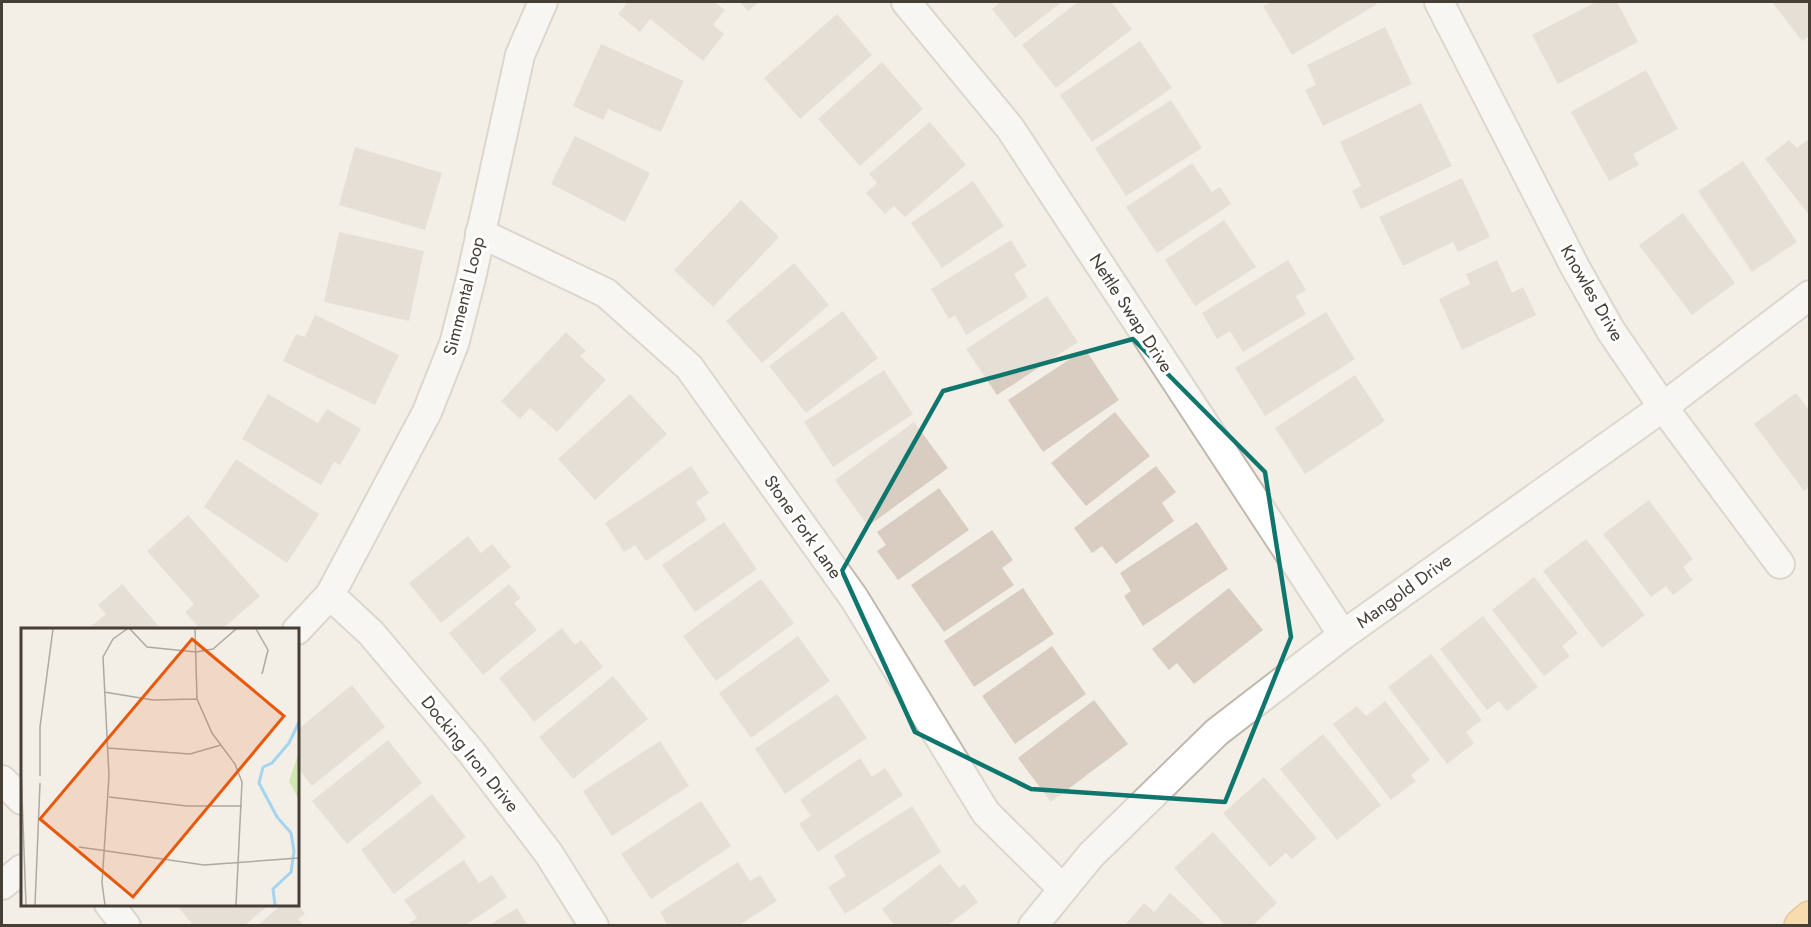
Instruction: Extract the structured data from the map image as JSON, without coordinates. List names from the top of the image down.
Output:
{
  "streets": {
    "street": [
      "Knowles Drive",
      "Simmental Loop",
      "Nettle Swap Drive",
      "Stone Fork Lane",
      "Mangold Drive",
      "Docking Iron Drive"
    ]
  },
  "crossings": [
    ["Knowles Drive", "Mangold Drive"],
    ["Simmental Loop", "Stone Fork Lane"],
    ["Simmental Loop", "Docking Iron Drive"],
    ["Nettle Swap Drive", "Mangold Drive"],
    ["Stone Fork Lane", "Mangold Drive"]
  ]
}
